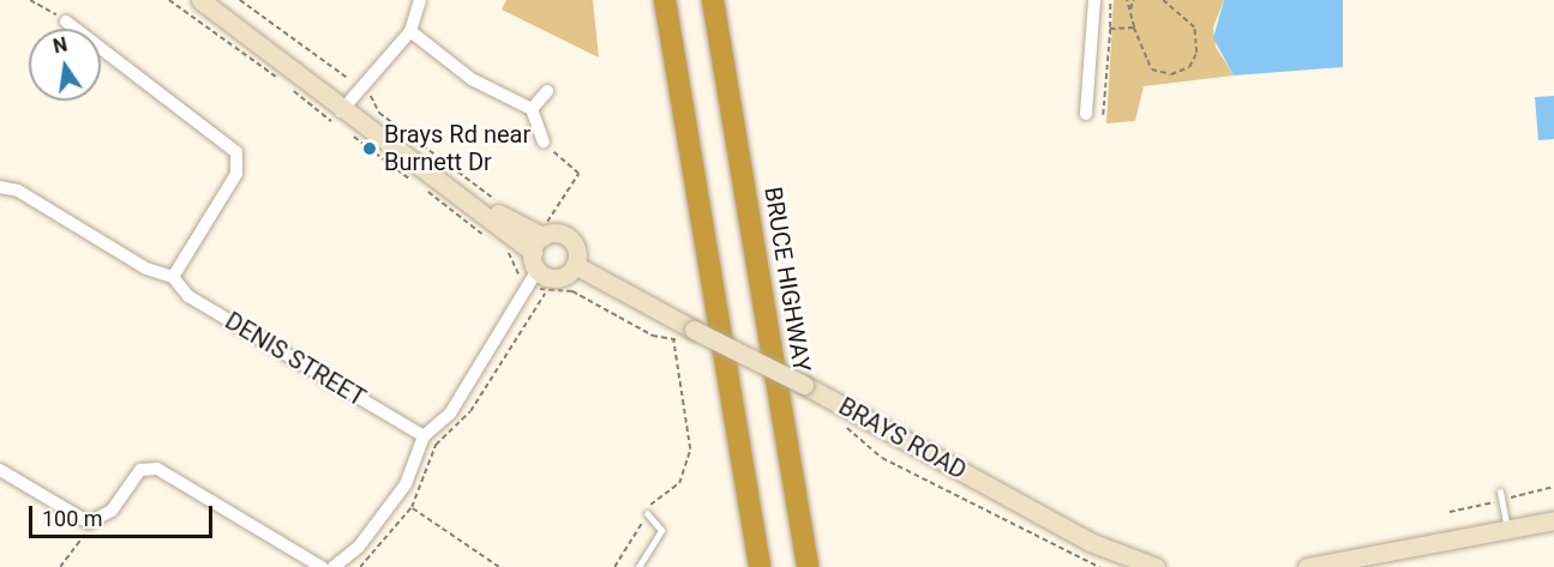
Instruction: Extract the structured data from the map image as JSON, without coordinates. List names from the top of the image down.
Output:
{
  "streets": {
    "highway": ["BRUCE HIGHWAY"],
    "main road": ["BRAYS ROAD"],
    "street": ["DENIS STREET"]
  },
  "places": ["Brays Rd near Burnett Dr"],
  "scale_bar": "100 m",
  "north": "top"
}
